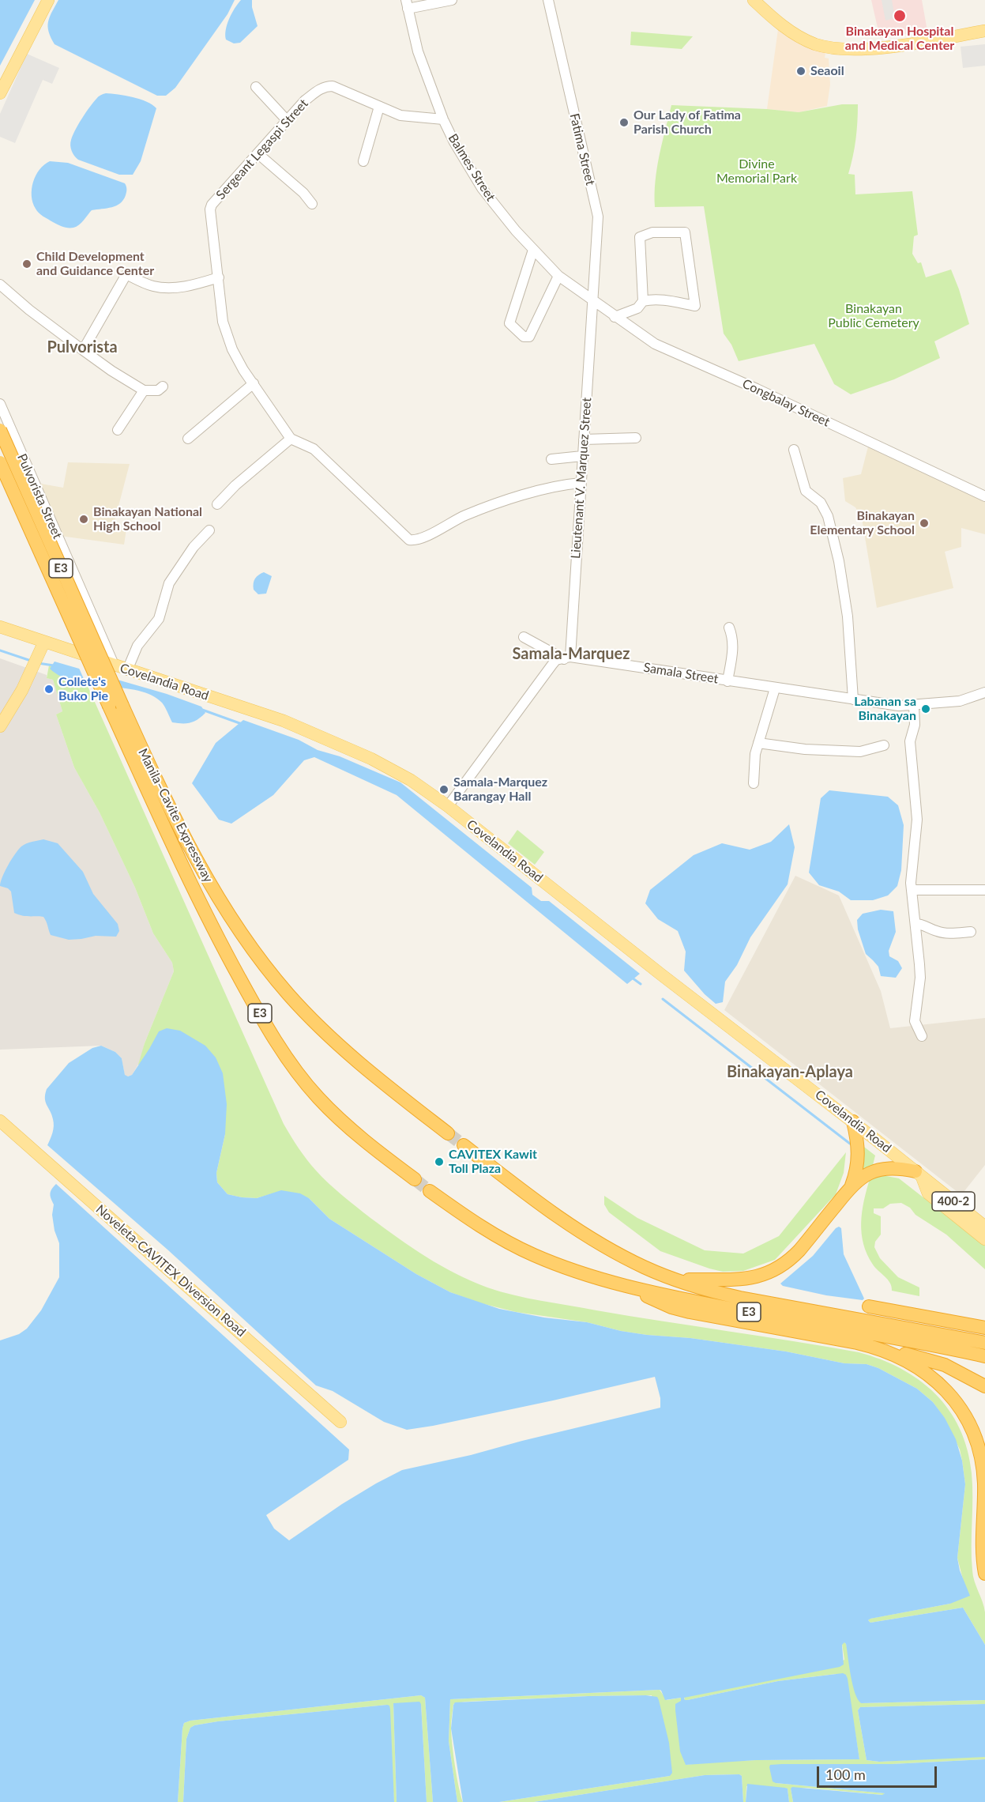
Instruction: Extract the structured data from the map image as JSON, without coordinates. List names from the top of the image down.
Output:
{
  "streets": {
    "highway": ["E3", "Manila–Cavite Expressway"],
    "main road": ["Covelandia Road", "400-2", "Noveleta-CAVITEX Diversion Road"],
    "street": [
      "Sergeant Legaspi Street",
      "Fatima Street",
      "Balmes Street",
      "Congbalay Street",
      "Lieutenant V. Marquez Street",
      "Pulvorista Street",
      "Samala Street"
    ]
  },
  "crossings": [
    ["Sergeant Legaspi Street", "Balmes Street"],
    ["Fatima Street", "Balmes Street"],
    ["Fatima Street", "Congbalay Street"],
    ["Fatima Street", "Lieutenant V. Marquez Street"],
    ["Balmes Street", "Congbalay Street"],
    ["Balmes Street", "Lieutenant V. Marquez Street"],
    ["Congbalay Street", "Lieutenant V. Marquez Street"],
    ["Lieutenant V. Marquez Street", "Samala Street"],
    ["Pulvorista Street", "Covelandia Road"]
  ],
  "districts": ["Pulvorista", "Samala-Marquez", "Binakayan-Aplaya"],
  "parks": ["Divine Memorial Park", "Binakayan Public Cemetery"],
  "places": [
    "Binakayan Hospital and Medical Center",
    "Seaoil",
    "Our Lady of Fatima Parish Church",
    "Child Development and Guidance Center",
    "Binakayan National High School",
    "Binakayan Elementary School",
    "Collete's Buko Pie",
    "Labanan sa Binakayan",
    "Samala-Marquez Barangay Hall",
    "CAVITEX Kawit Toll Plaza"
  ],
  "scale_bar": "100 m"
}
